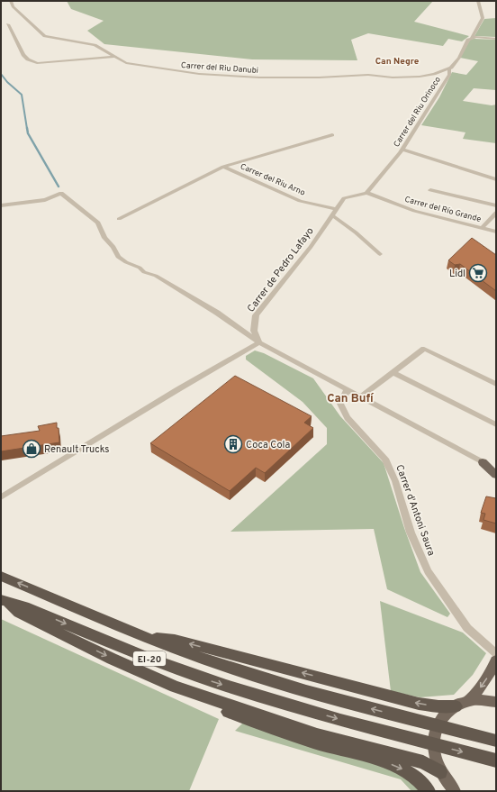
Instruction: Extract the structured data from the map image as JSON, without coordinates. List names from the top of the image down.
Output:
{
  "streets": {
    "highway": ["EI-20"],
    "street": [
      "Carrer del Riu Danubi",
      "Carrer del Riu Orinoco",
      "Carrer del Riu Arno",
      "Carrer del Río Grande",
      "Carrer de Pedro Lafayo",
      "Carrer d'Antoni Saura"
    ]
  },
  "crossings": [
    ["Carrer del Riu Danubi", "Carrer del Riu Orinoco"],
    ["Carrer del Riu Orinoco", "Carrer del Río Grande"],
    ["Carrer del Riu Orinoco", "Carrer de Pedro Lafayo"],
    ["Carrer del Riu Arno", "Carrer de Pedro Lafayo"],
    ["Carrer del Río Grande", "Carrer de Pedro Lafayo"]
  ],
  "districts": ["Can Negre", "Can Bufí"],
  "places": {
    "supermarket": ["Lidl"],
    "building": ["Coca Cola"],
    "shop": ["Renault Trucks"]
  }
}
